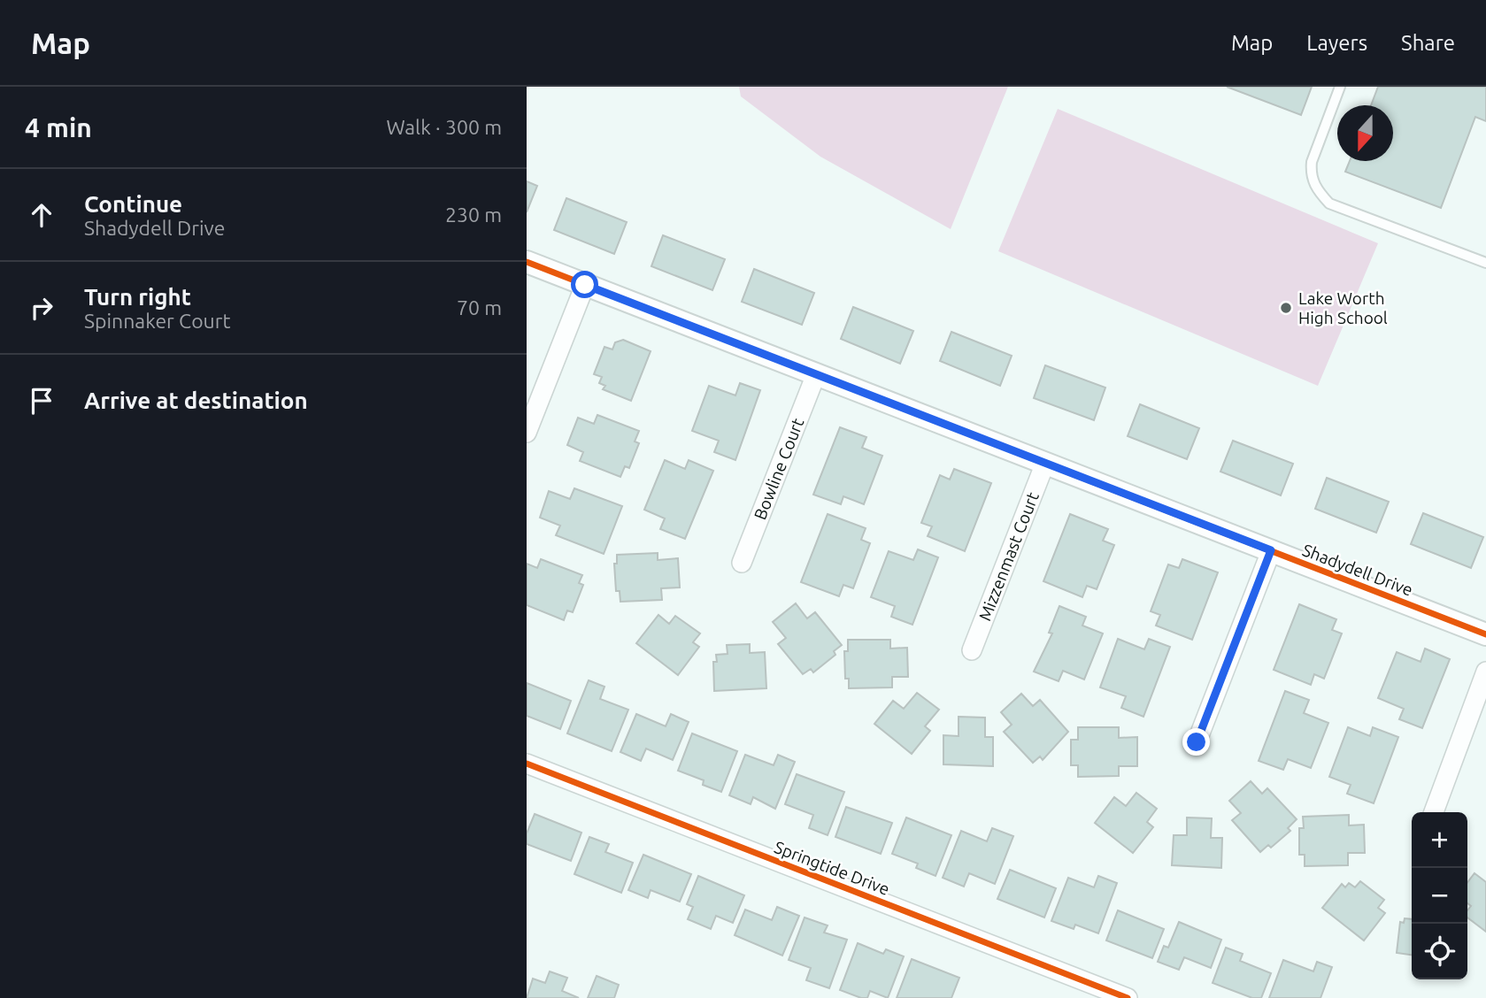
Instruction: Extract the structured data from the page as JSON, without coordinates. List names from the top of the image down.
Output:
{
  "streets": {
    "street": [
      "Bowline Court",
      "Mizzenmast Court",
      "Shadydell Drive",
      "Springtide Drive"
    ]
  },
  "crossings": [
    ["Bowline Court", "Shadydell Drive"],
    ["Mizzenmast Court", "Shadydell Drive"]
  ],
  "places": ["Lake Worth High School"],
  "north": "bottom",
  "page": {
    "header": "Map",
    "nav": ["Map", "Layers", "Share"],
    "heading": ["4 min", "Walk · 300 m"],
    "list": [
      ["Continue", "Shadydell Drive", "230 m"],
      ["Turn right", "Spinnaker Court", "70 m"],
      "Arrive at destination"
    ],
    "map_buttons": ["+", "−"]
  }
}
